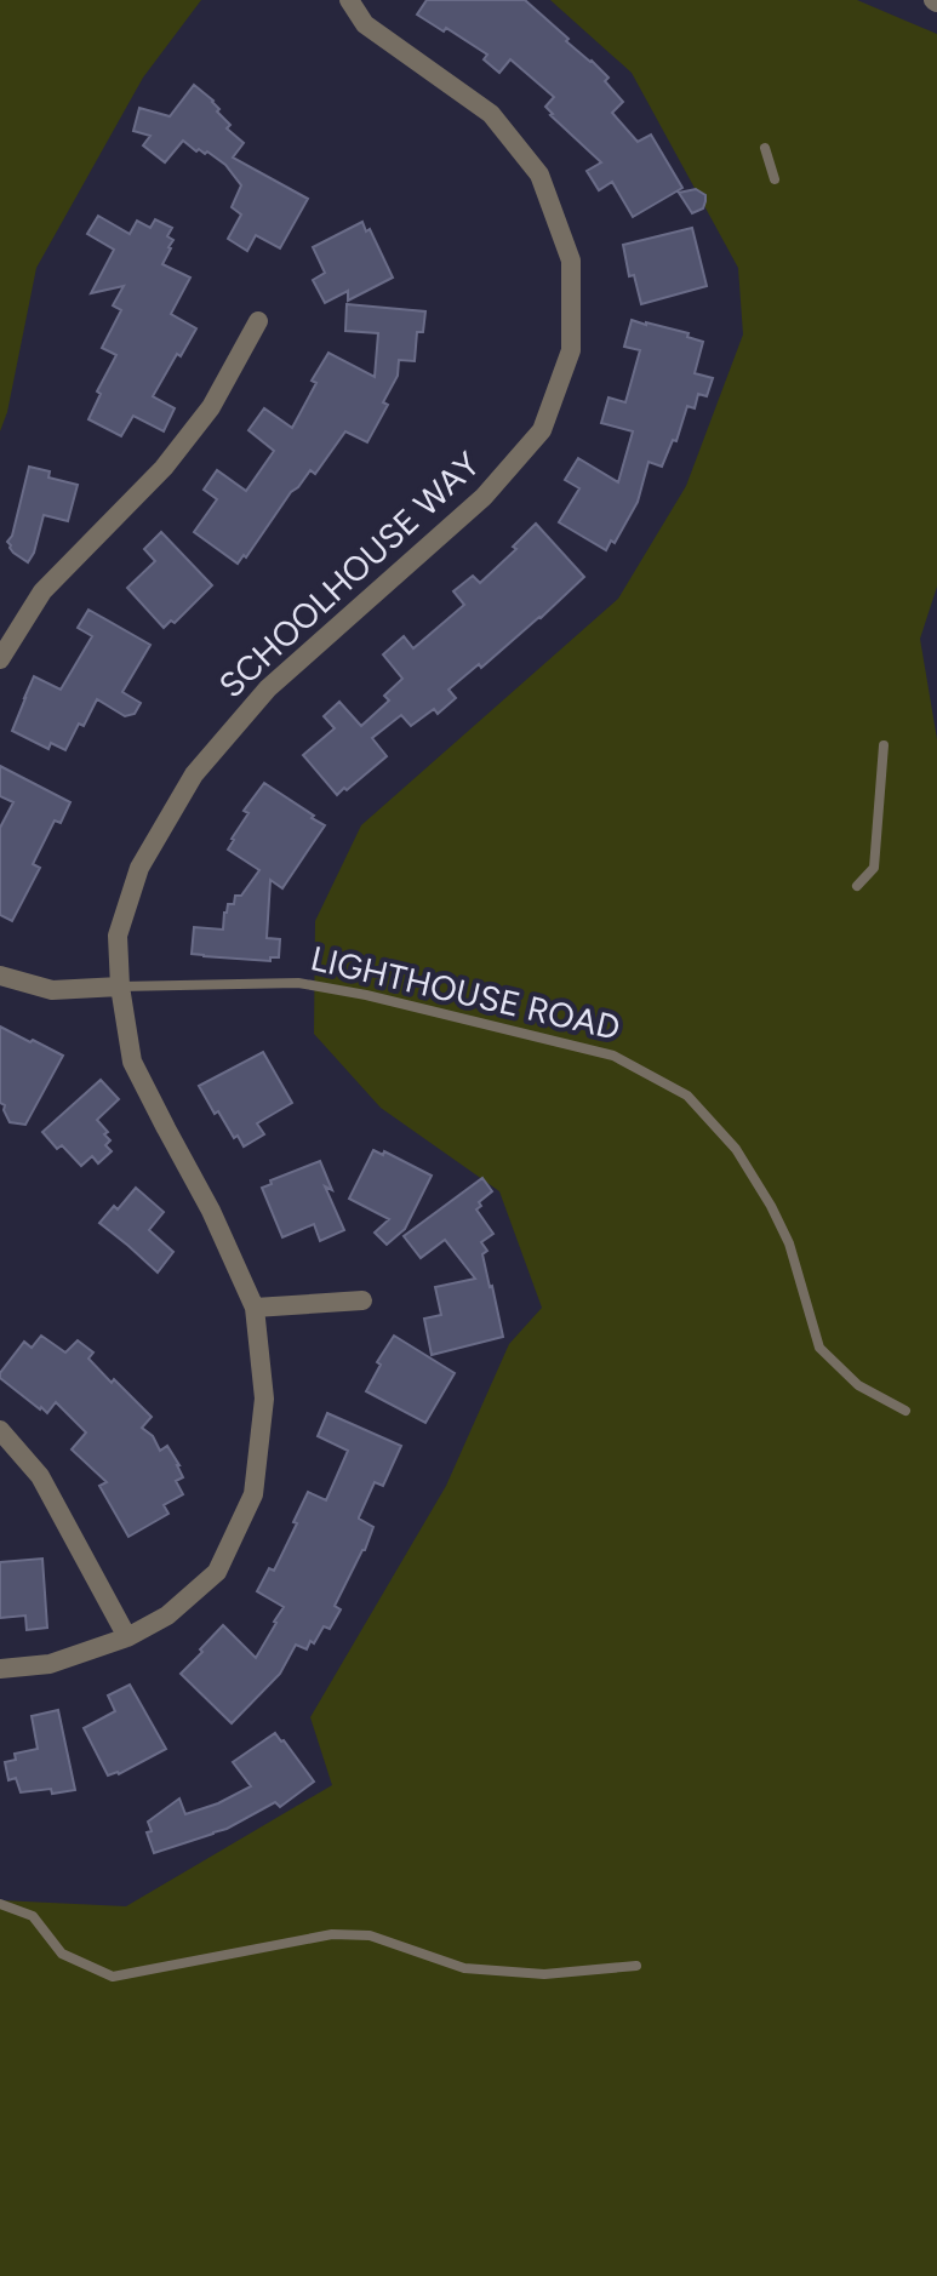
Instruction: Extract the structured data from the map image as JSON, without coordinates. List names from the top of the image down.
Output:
{
  "streets": {
    "street": ["SCHOOLHOUSE WAY", "LIGHTHOUSE ROAD"]
  },
  "crossings": [
    ["SCHOOLHOUSE WAY", "LIGHTHOUSE ROAD"]
  ]
}
